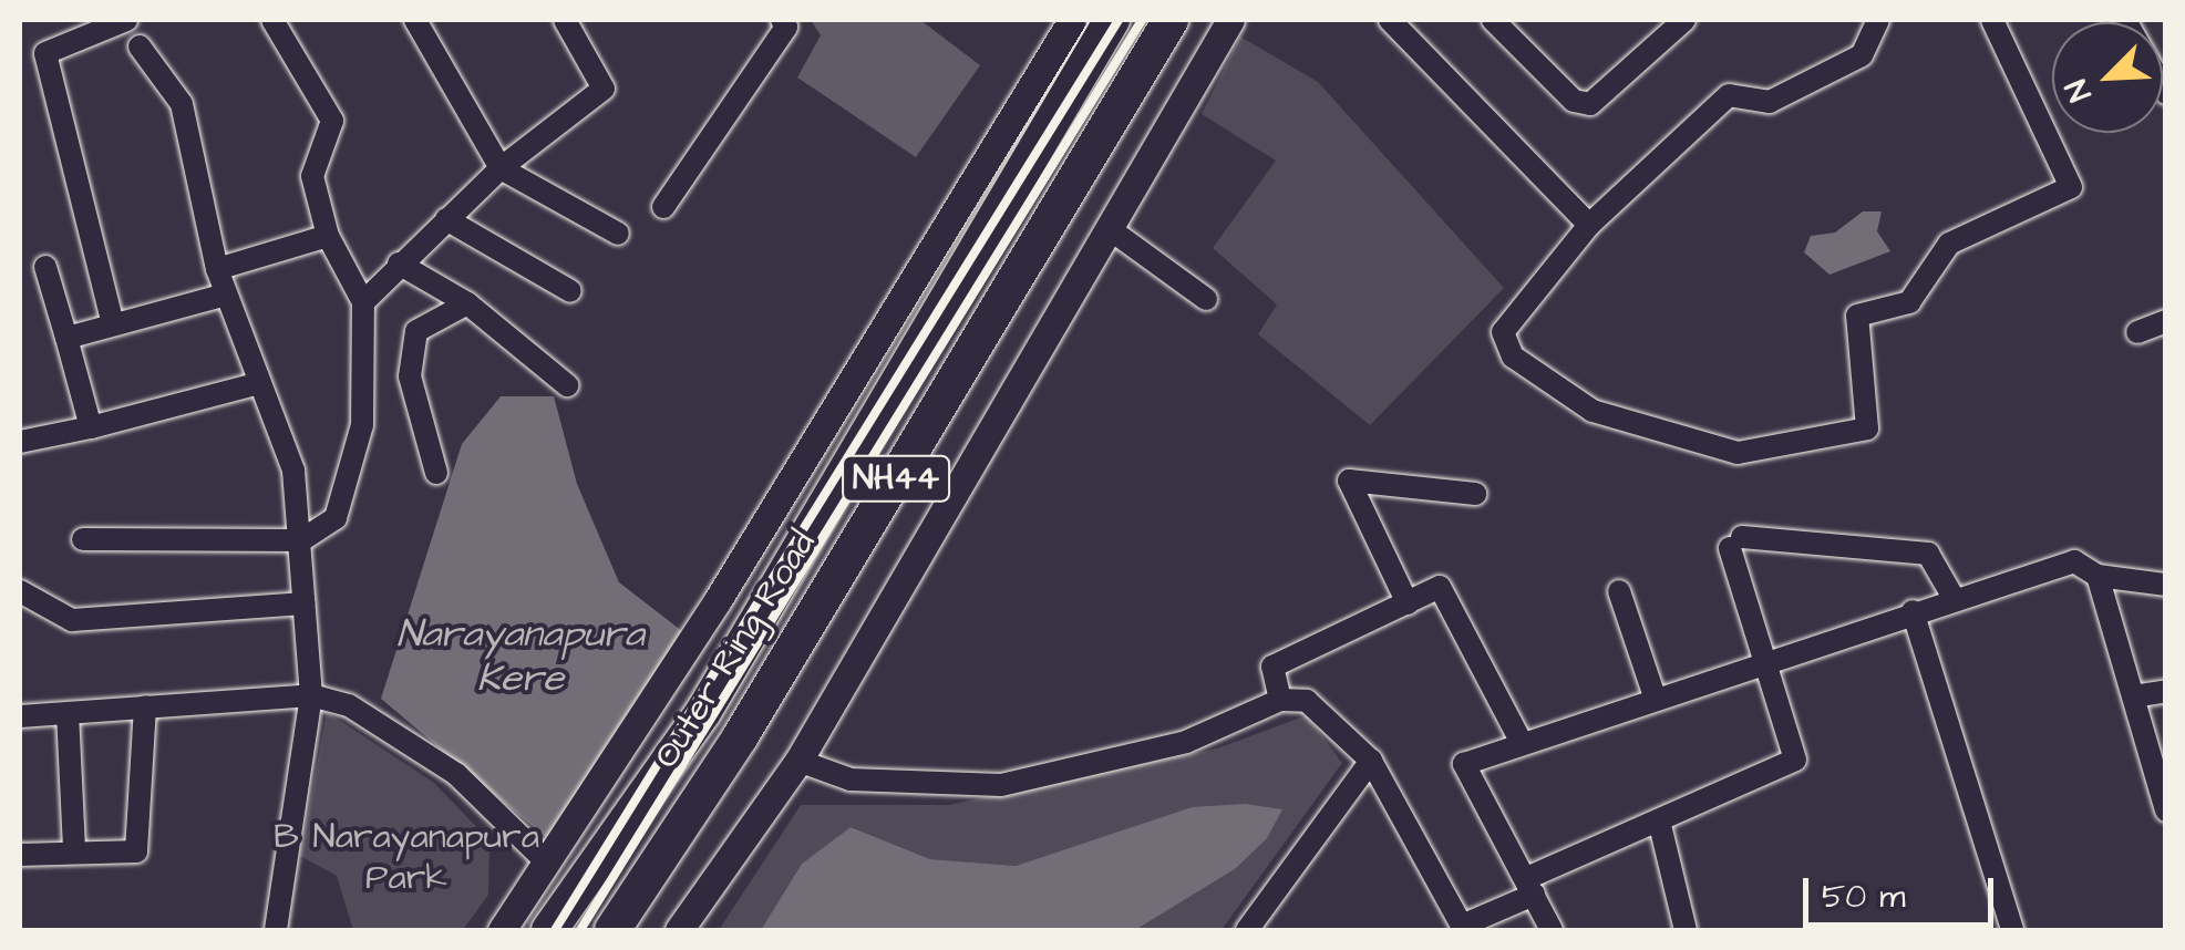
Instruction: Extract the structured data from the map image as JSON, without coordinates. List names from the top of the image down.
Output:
{
  "streets": {
    "highway": ["NH44", "Outer Ring Road"]
  },
  "water": ["Narayanapura Kere"],
  "parks": ["B Narayanapura Park"],
  "scale_bar": "50 m",
  "north": "bottom left"
}
